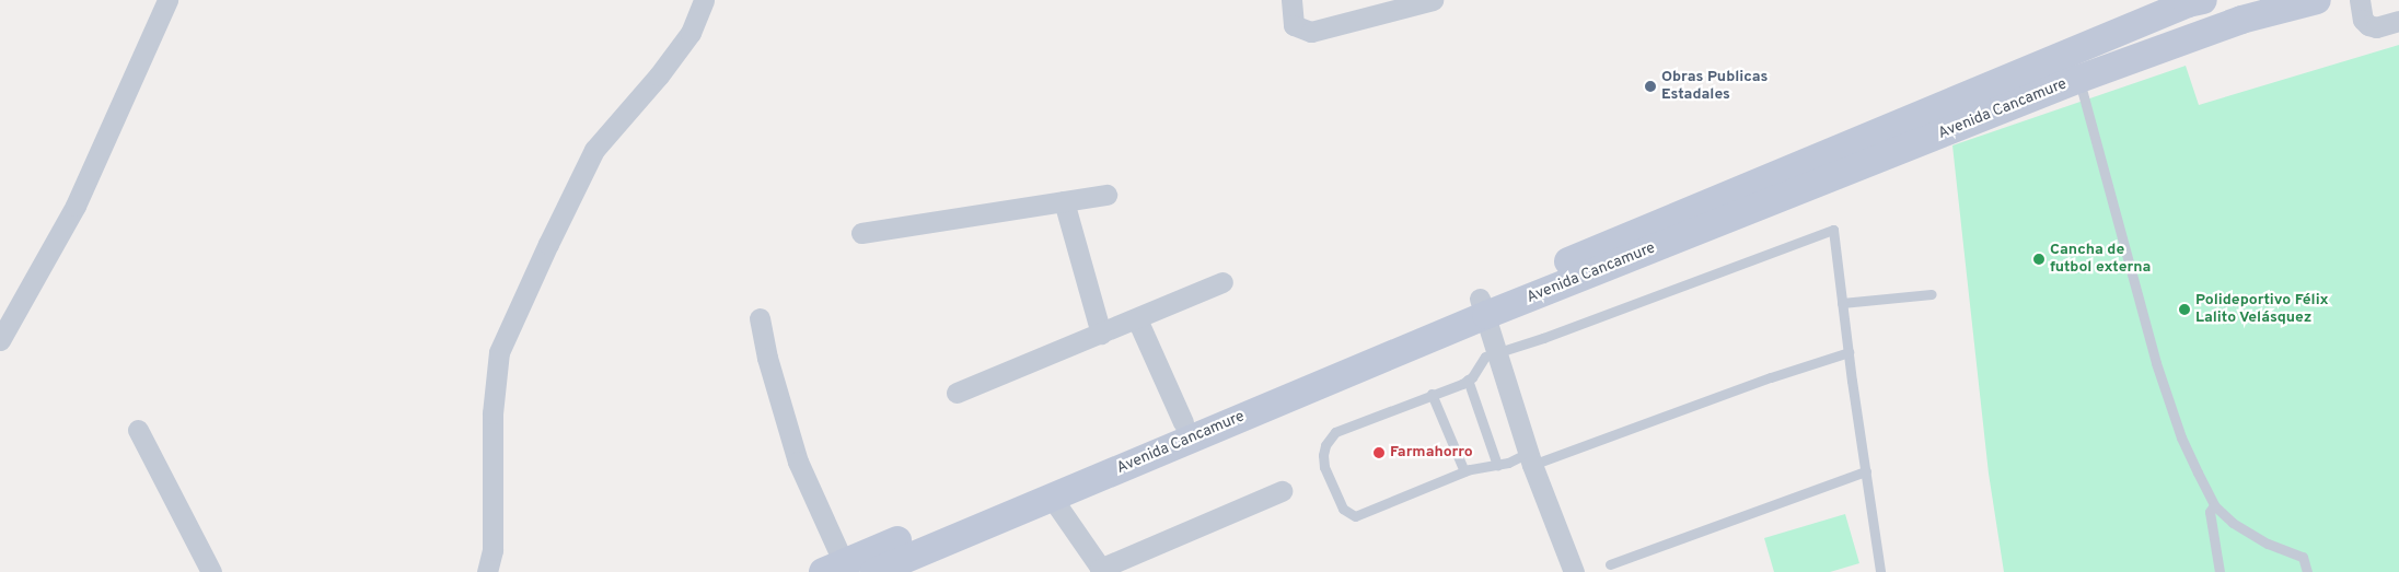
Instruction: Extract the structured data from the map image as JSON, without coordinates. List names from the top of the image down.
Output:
{
  "streets": {
    "main road": ["Avenida Cancamure"]
  },
  "places": [
    "Obras Publicas Estadales",
    "Cancha de futbol externa",
    "Polideportivo Félix Lalito Velásquez",
    "Farmahorro"
  ]
}
